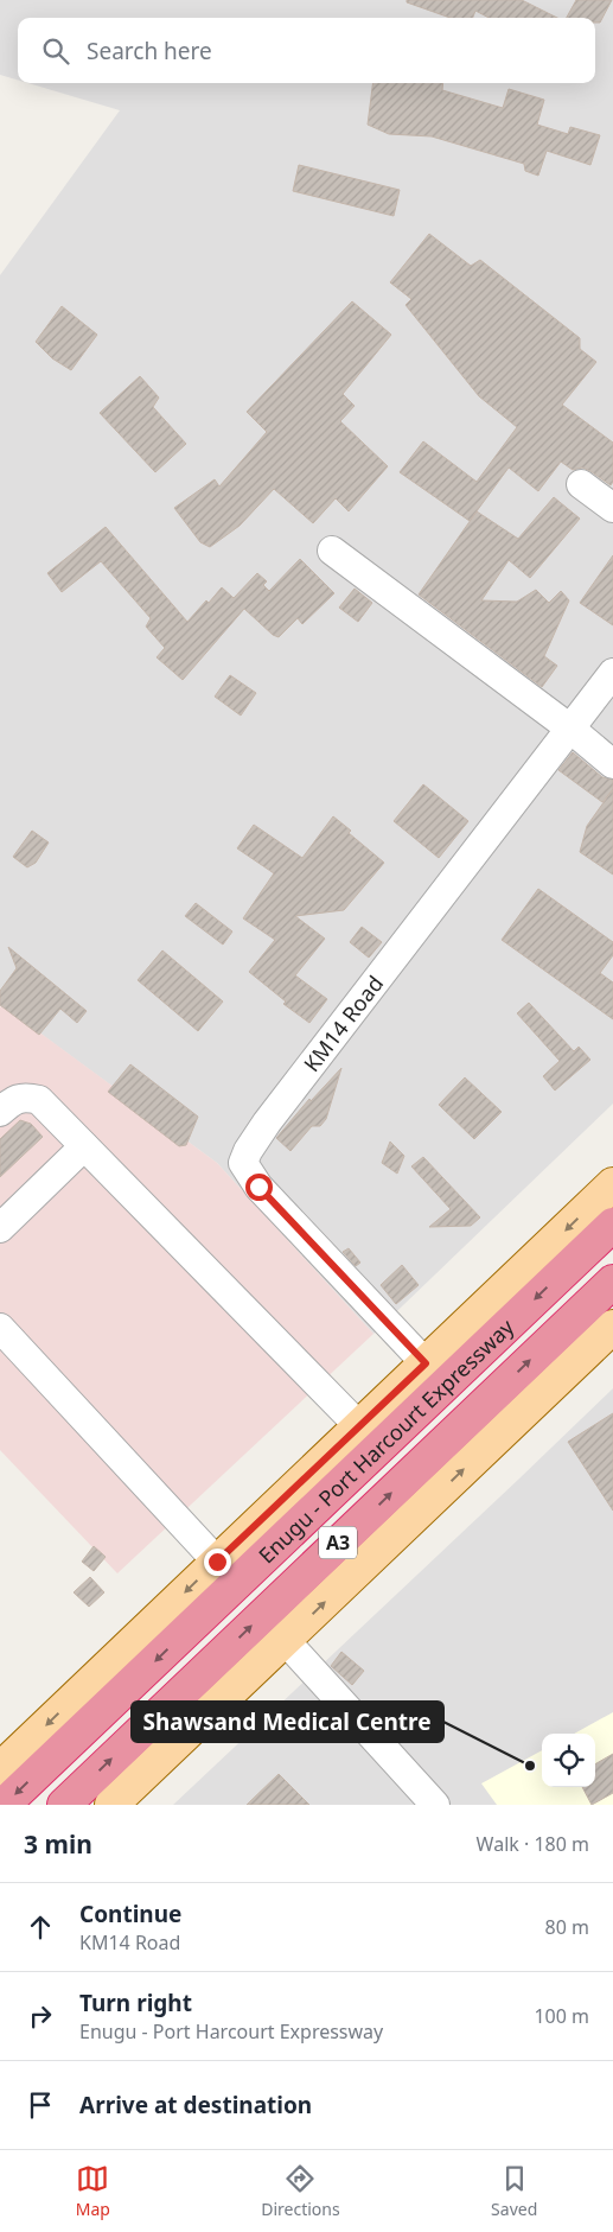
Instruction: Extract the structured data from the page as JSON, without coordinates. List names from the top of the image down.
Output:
{
  "streets": {
    "highway": ["Enugu - Port Harcourt Expressway", "A3"],
    "street": ["KM14 Road"]
  },
  "crossings": [
    ["KM14 Road", "Enugu - Port Harcourt Expressway"]
  ],
  "places": ["Shawsand Medical Centre"],
  "page": {
    "search": "Search here",
    "heading": ["3 min", "Walk · 180 m"],
    "list": [
      ["Continue", "KM14 Road", "80 m"],
      ["Turn right", "Enugu - Port Harcourt Expressway", "100 m"],
      "Arrive at destination"
    ],
    "nav": ["Map", "Directions", "Saved"]
  }
}
